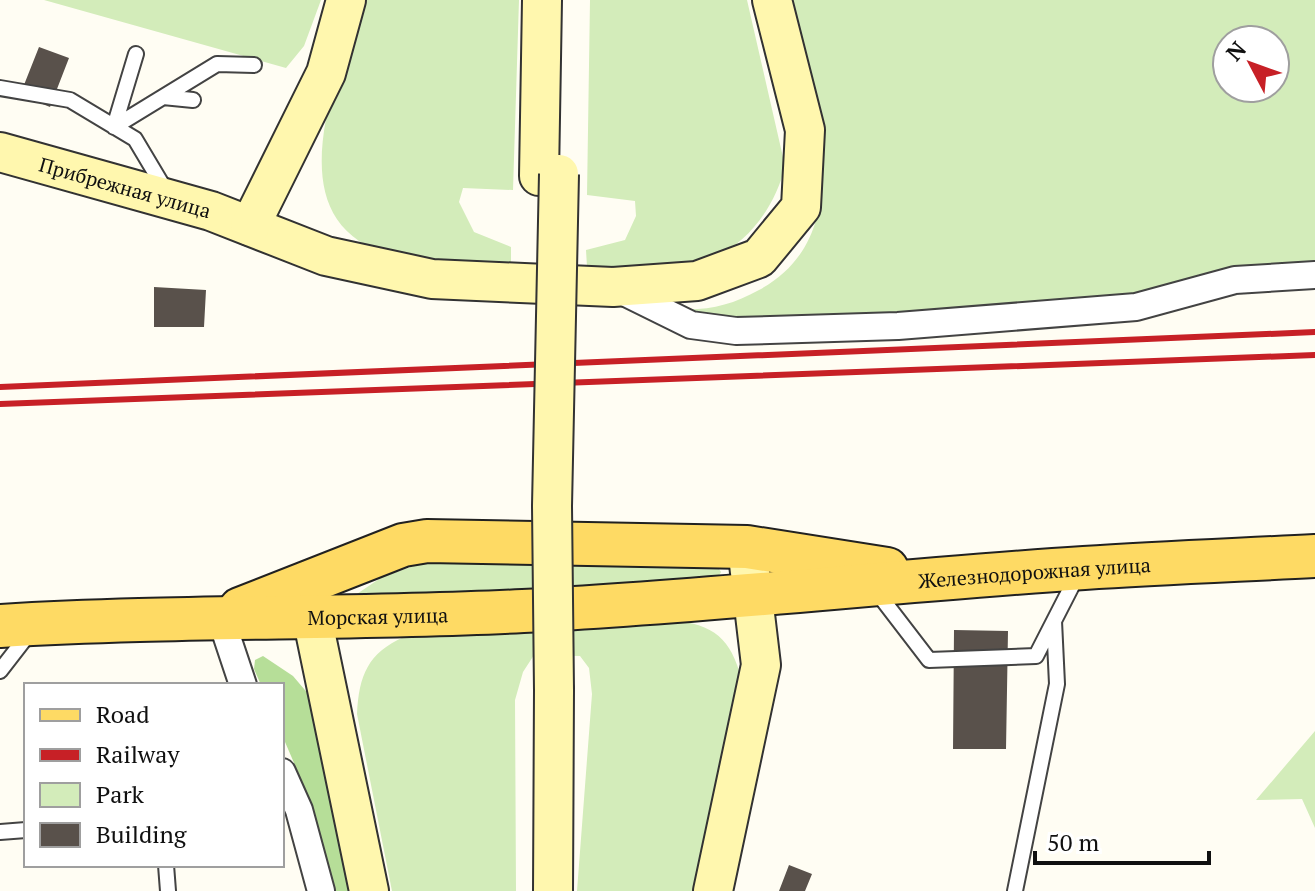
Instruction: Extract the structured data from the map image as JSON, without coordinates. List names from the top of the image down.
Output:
{
  "streets": {
    "main road": ["Прибрежная улица", "Железнодорожная улица", "Морская улица"]
  },
  "crossings": [
    ["Железнодорожная улица", "Морская улица"]
  ],
  "legend": [
    "Road",
    "Railway",
    "Park",
    "Building"
  ],
  "scale_bar": "50 m",
  "north": "top left"
}
